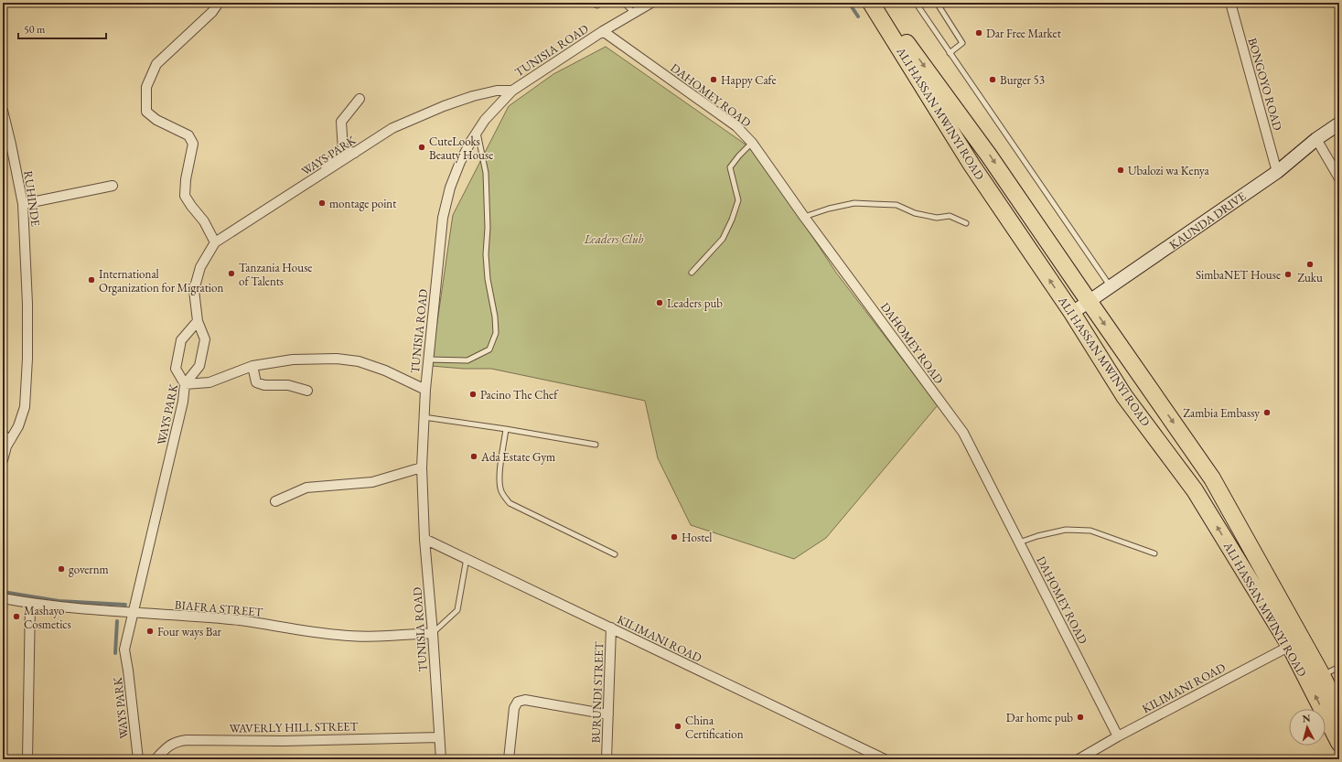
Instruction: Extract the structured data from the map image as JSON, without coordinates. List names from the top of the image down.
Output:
{
  "streets": {
    "highway": ["ALI HASSAN MWINYI ROAD"],
    "street": [
      "TUNISIA ROAD",
      "BONGOYO ROAD",
      "DAHOMEY ROAD",
      "WAYS PARK",
      "RUHINDE",
      "KAUNDA DRIVE",
      "BIAFRA STREET",
      "KILIMANI ROAD",
      "BURUNDI STREET",
      "WAVERLY HILL STREET"
    ]
  },
  "crossings": [
    ["TUNISIA ROAD", "DAHOMEY ROAD"],
    ["TUNISIA ROAD", "WAYS PARK"],
    ["TUNISIA ROAD", "BIAFRA STREET"],
    ["TUNISIA ROAD", "KILIMANI ROAD"],
    ["TUNISIA ROAD", "WAVERLY HILL STREET"],
    ["BONGOYO ROAD", "KAUNDA DRIVE"],
    ["DAHOMEY ROAD", "KILIMANI ROAD"],
    ["ALI HASSAN MWINYI ROAD", "KAUNDA DRIVE"],
    ["ALI HASSAN MWINYI ROAD", "KILIMANI ROAD"],
    ["WAYS PARK", "BIAFRA STREET"],
    ["KILIMANI ROAD", "BURUNDI STREET"]
  ],
  "parks": ["Leaders Club"],
  "places": [
    "Dar Free Market",
    "Happy Cafe",
    "Burger 53",
    "CuteLooks Beauty House",
    "Ubalozi wa Kenya",
    "montage point",
    "Zuku",
    "Tanzania House of Talents",
    "SimbaNET House",
    "International Organization for Migration",
    "Leaders pub",
    "Pacino The Chef",
    "Zambia Embassy",
    "Ada Estate Gym",
    "Hostel",
    "governm",
    "Mashayo Cosmetics",
    "Four ways Bar",
    "Dar home pub",
    "China Certification"
  ],
  "scale_bar": "50 m",
  "north": "top"
}
